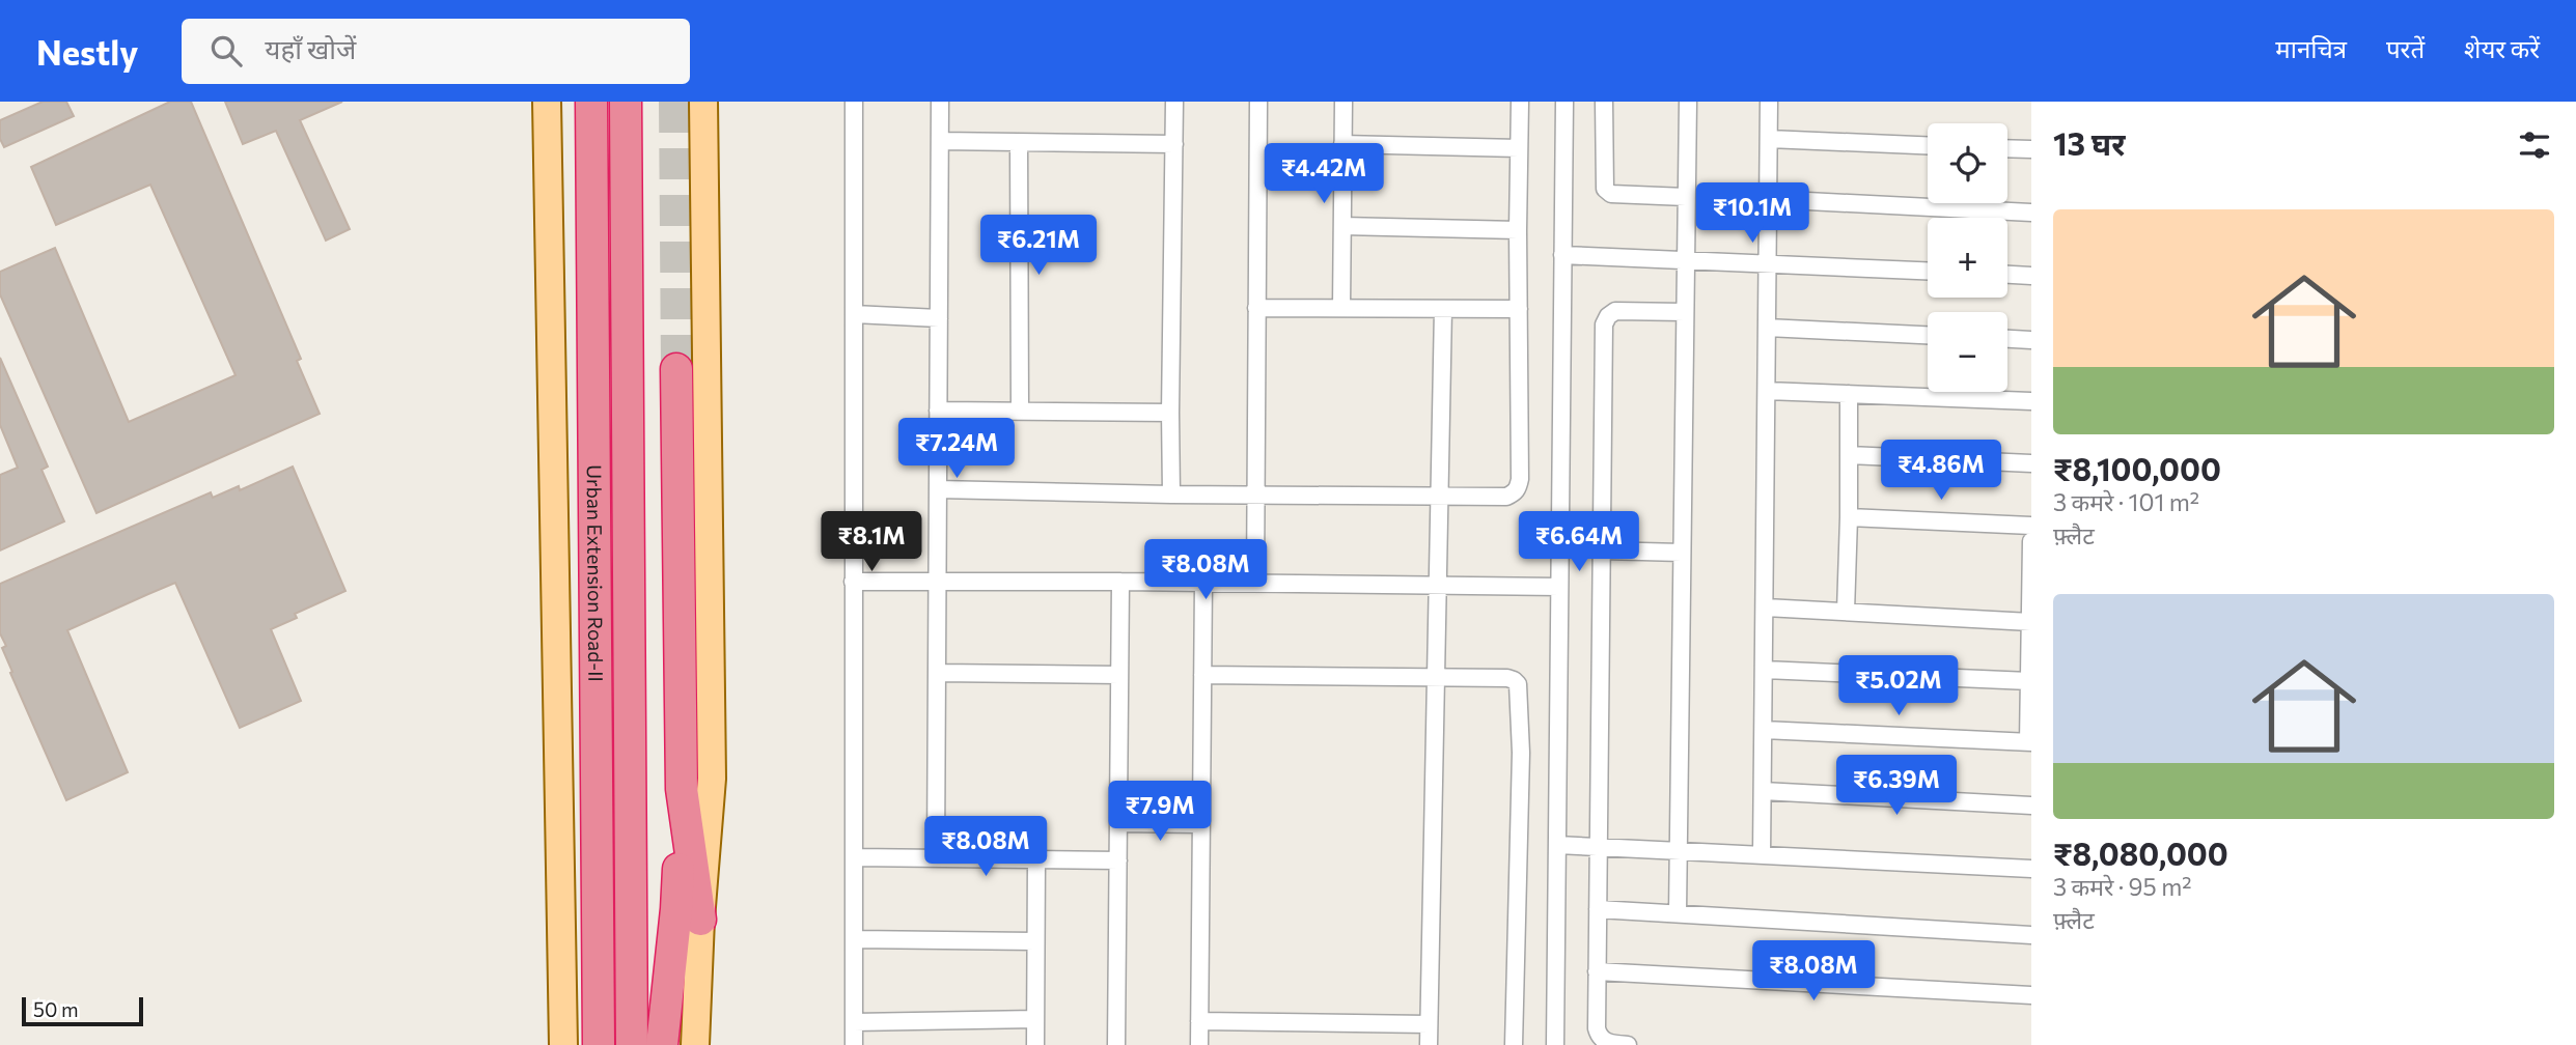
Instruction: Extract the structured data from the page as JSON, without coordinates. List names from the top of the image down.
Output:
{
  "streets": {
    "highway": ["Urban Extension Road-II"]
  },
  "scale_bar": "50 m",
  "page": {
    "header": "Nestly",
    "search": "यहाँ खोजें",
    "nav": ["मानचित्र", "परतें", "शेयर करें"],
    "heading": "13 घर",
    "map_buttons": ["+", "−"],
    "price": [
      "₹4.42M",
      "₹10.1M",
      "₹6.21M",
      "₹7.24M",
      "₹4.86M",
      "₹8.1M",
      "₹6.64M",
      "₹8.08M",
      "₹5.02M",
      "₹6.39M",
      "₹7.9M",
      "₹8.08M",
      "₹8.08M"
    ],
    "list": [
      {
        "name": "₹8,100,000",
        "note": "3 कमरे · 101 m² · फ़्लैट"
      },
      {
        "name": "₹8,080,000",
        "note": "3 कमरे · 95 m² · फ़्लैट"
      }
    ],
    "scale": "50 m"
  }
}
